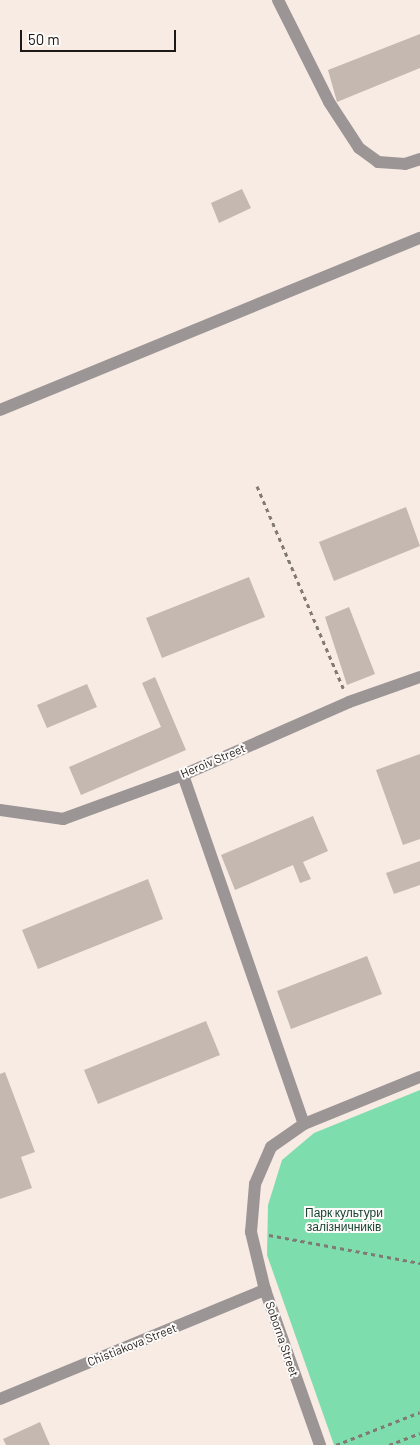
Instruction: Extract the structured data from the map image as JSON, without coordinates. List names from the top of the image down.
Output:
{
  "streets": {
    "street": ["Heroiv Street", "Soborna Street", "Chistiakova Street"]
  },
  "crossings": [
    ["Soborna Street", "Chistiakova Street"]
  ],
  "parks": ["Парк культури залізничників"],
  "scale_bar": "50 m"
}
